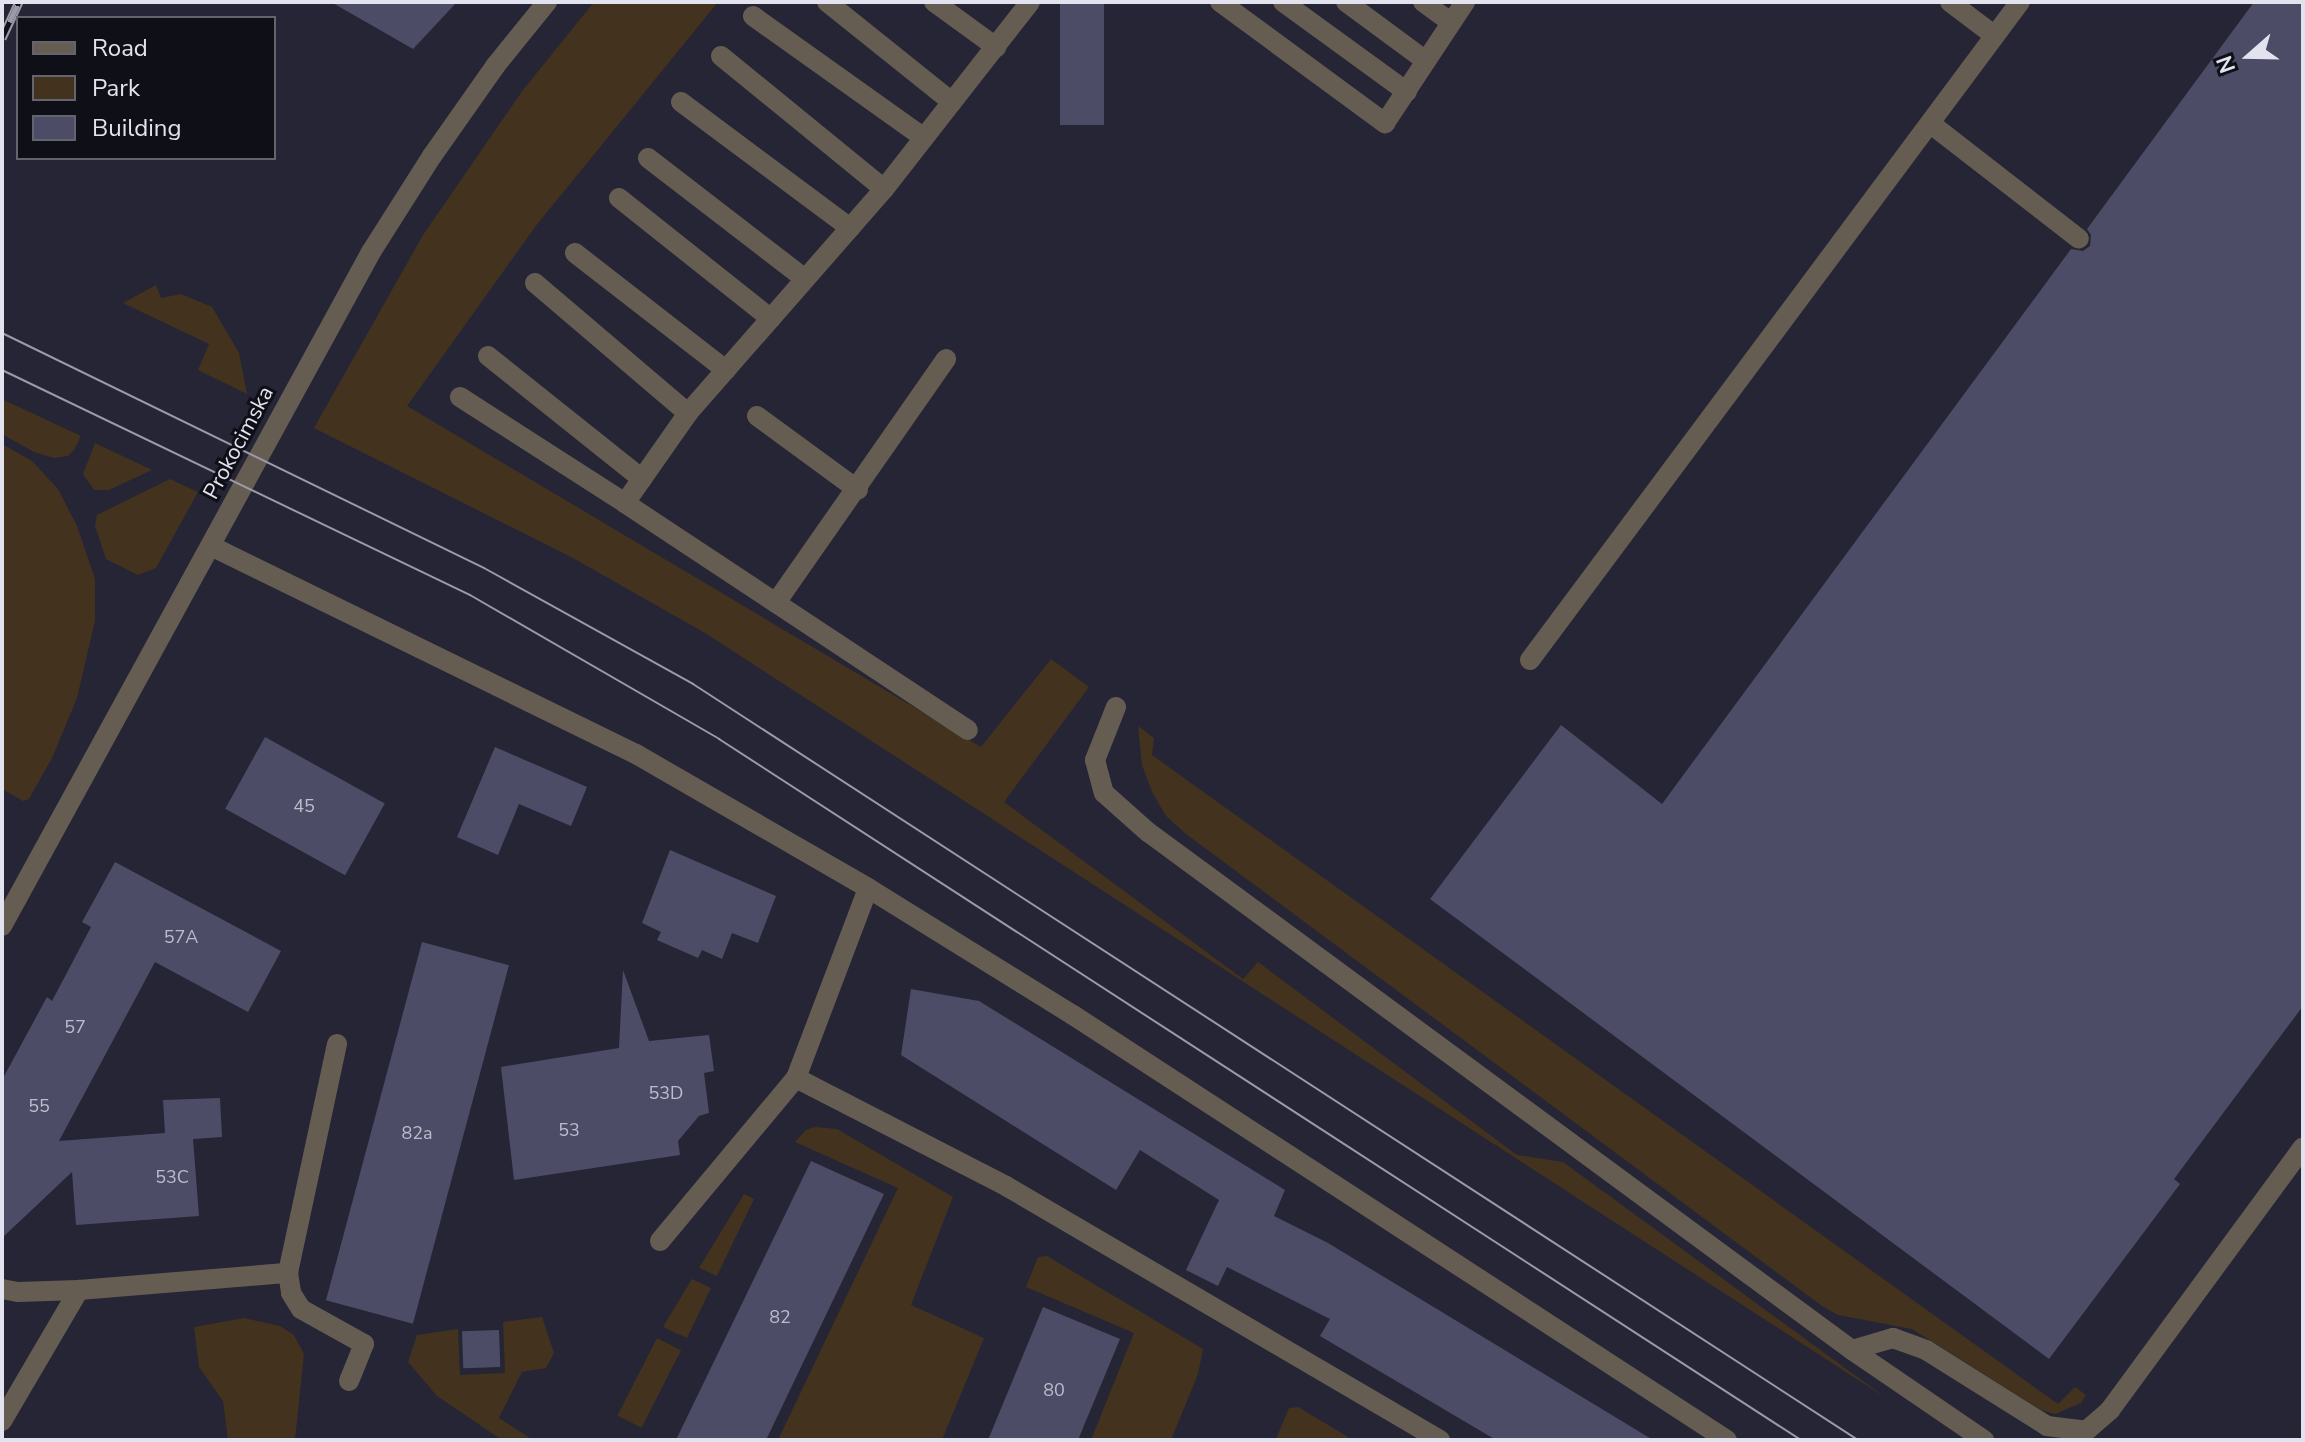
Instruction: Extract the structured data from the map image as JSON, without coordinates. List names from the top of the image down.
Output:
{
  "streets": {
    "street": ["Prokocimska"]
  },
  "house_numbers": [
    "45",
    "57A",
    "57",
    "53D",
    "55",
    "53",
    "82a",
    "53C",
    "82",
    "80"
  ],
  "legend": ["Road", "Park", "Building"],
  "north": "left"
}
